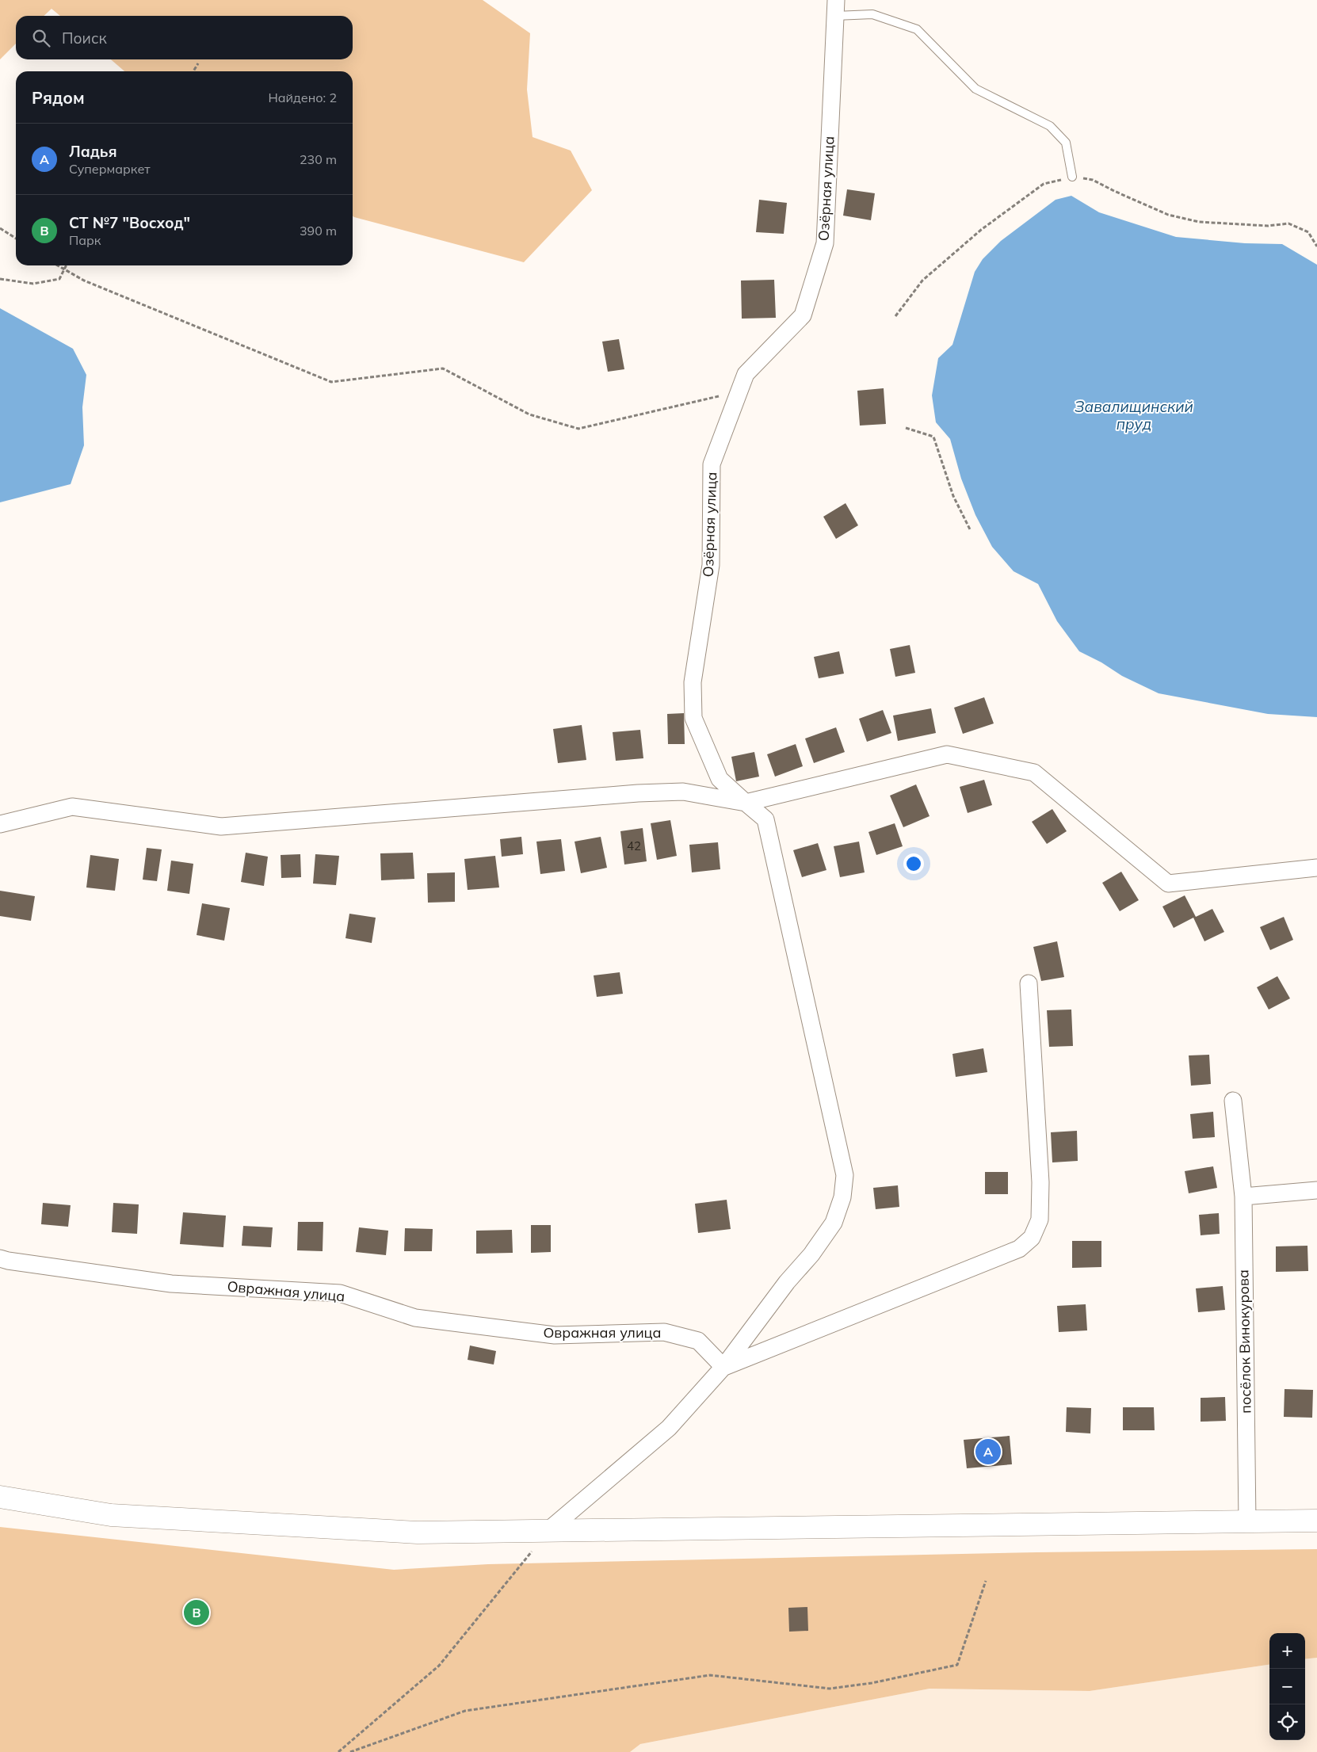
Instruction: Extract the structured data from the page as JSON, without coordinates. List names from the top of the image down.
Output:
{
  "streets": {
    "street": ["Озёрная улица", "Овражная улица", "посёлок Винокурова"]
  },
  "crossings": [
    ["Озёрная улица", "Овражная улица"]
  ],
  "water": ["Завалищинский пруд"],
  "house_numbers": ["42"],
  "page": {
    "search": "Поиск",
    "heading": ["Рядом", "Найдено: 2"],
    "list": [
      {
        "mark": "A",
        "name": "Ладья",
        "note": "Супермаркет",
        "value": "230 m"
      },
      {
        "mark": "B",
        "name": "СТ №7 \"Восход\"",
        "note": "Парк",
        "value": "390 m"
      }
    ],
    "pins": ["A", "B"],
    "map_buttons": ["+", "−"]
  }
}
